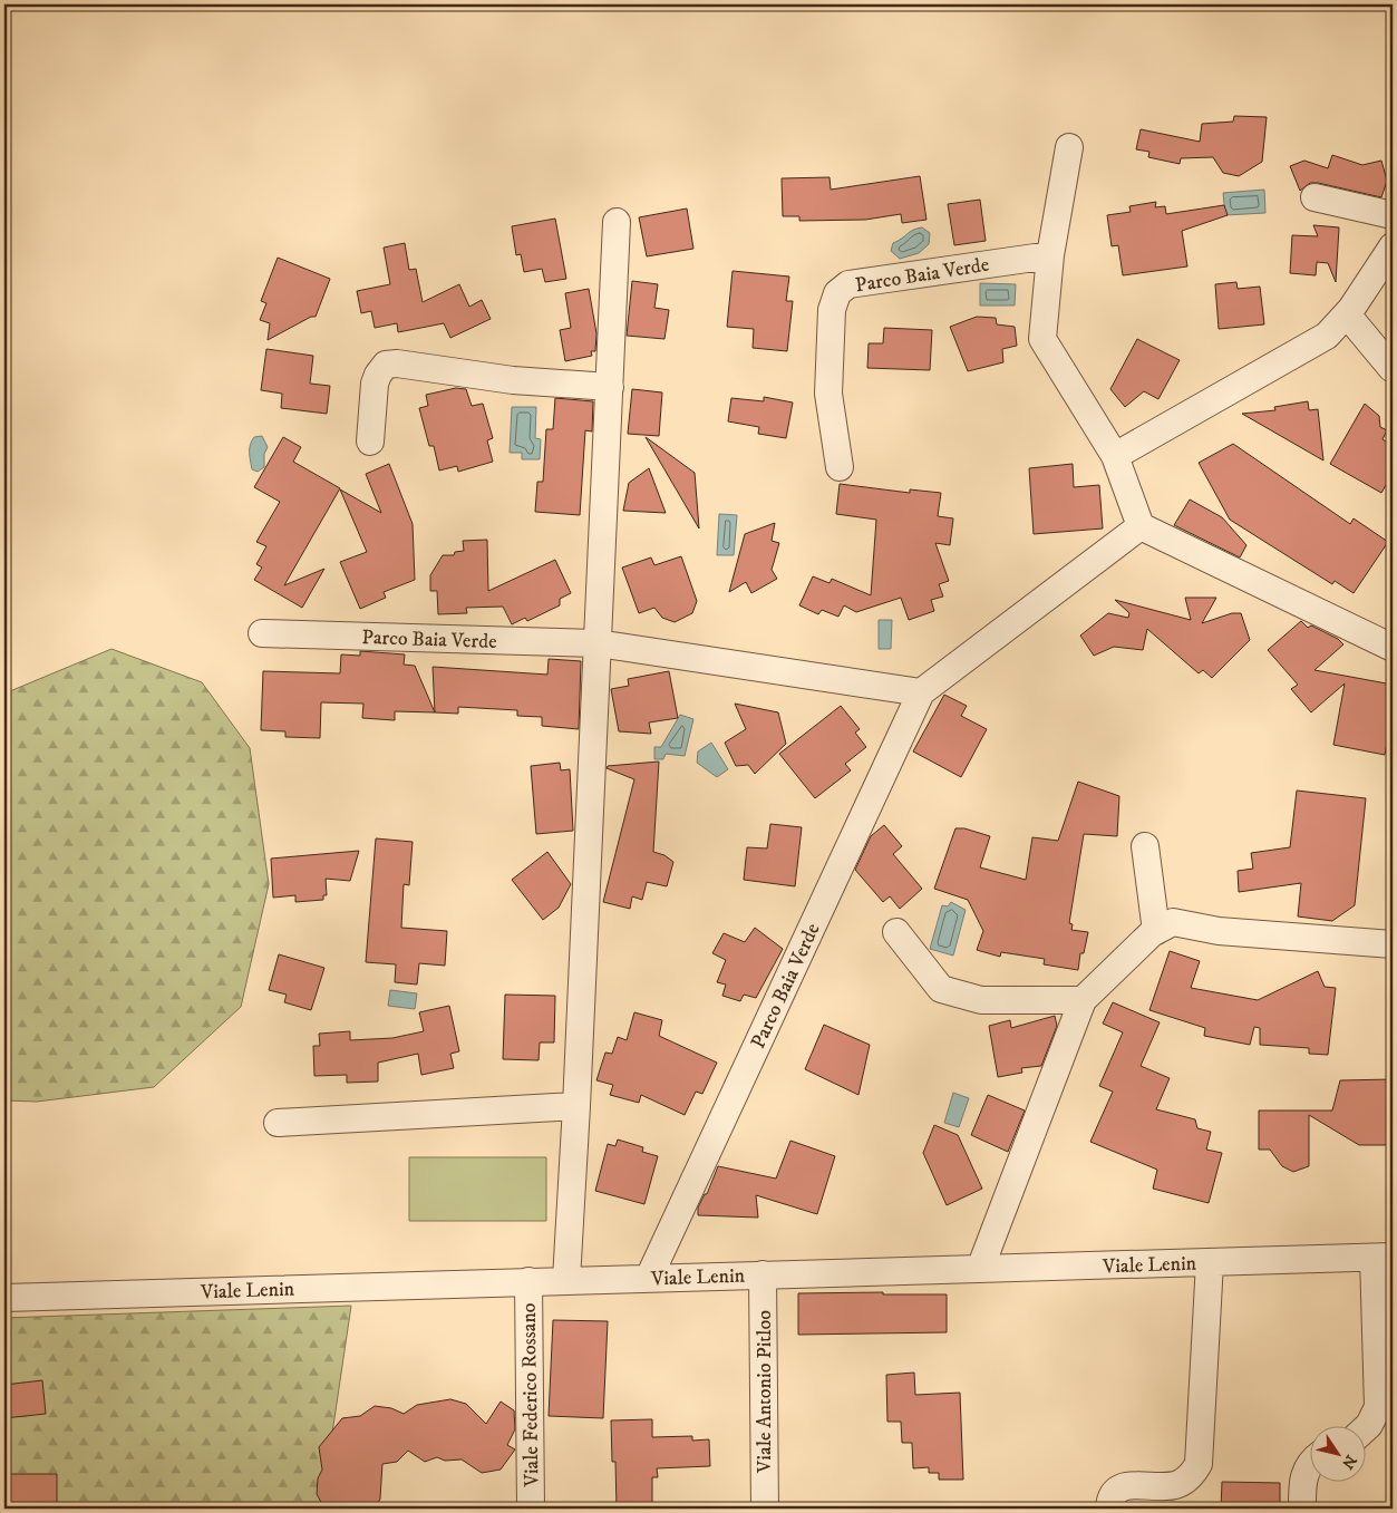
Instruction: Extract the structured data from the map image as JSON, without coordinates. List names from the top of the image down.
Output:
{
  "streets": {
    "street": [
      "Parco Baia Verde",
      "Viale Lenin",
      "Viale Antonio Pitloo",
      "Viale Federico Rossano"
    ]
  },
  "crossings": [
    ["Parco Baia Verde", "Viale Lenin"],
    ["Viale Lenin", "Viale Antonio Pitloo"],
    ["Viale Lenin", "Viale Federico Rossano"]
  ],
  "north": "bottom right"
}
